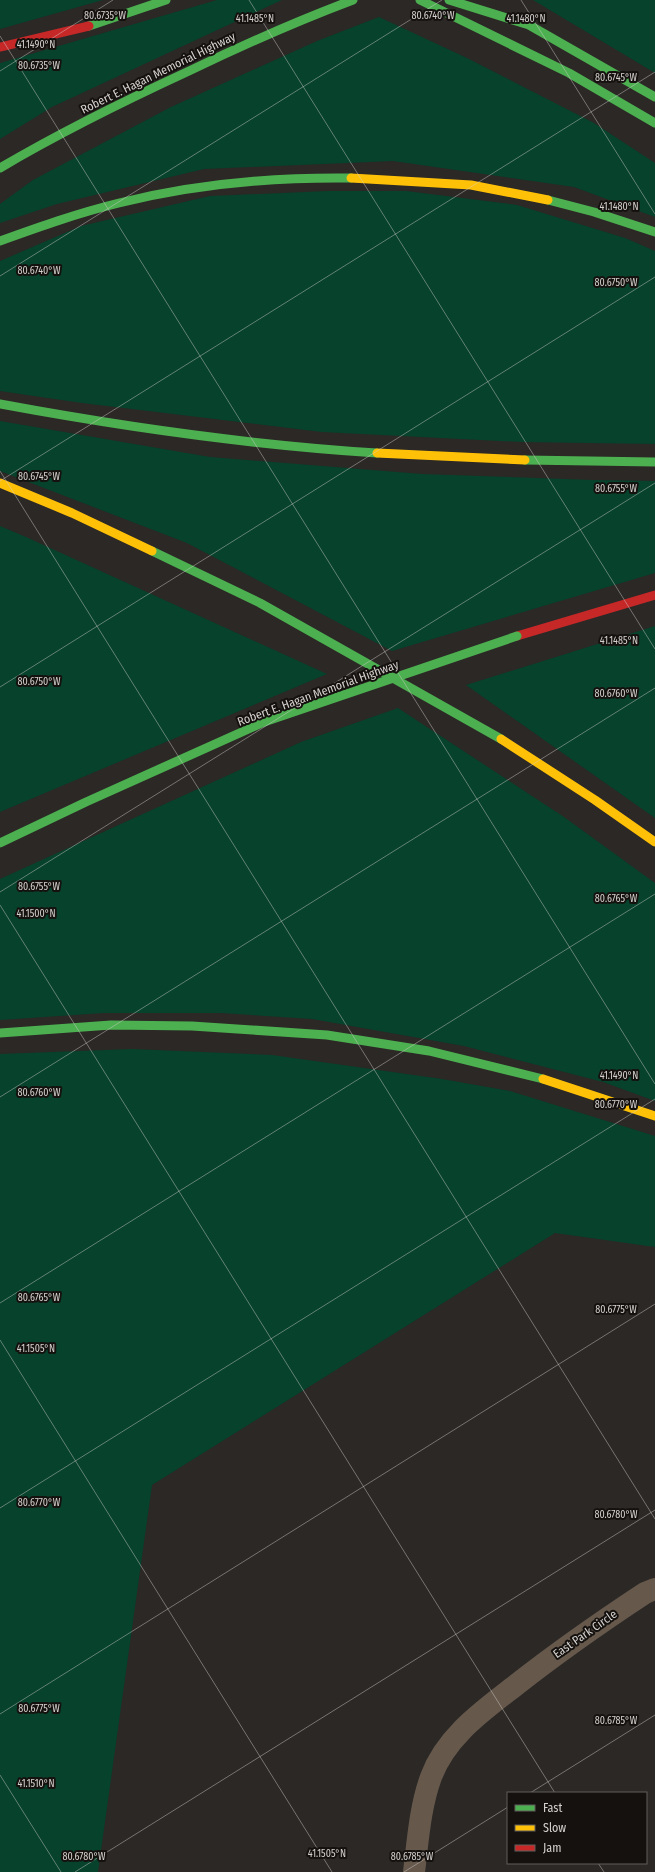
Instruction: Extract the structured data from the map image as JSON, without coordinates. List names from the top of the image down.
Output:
{
  "streets": {
    "highway": ["Robert E. Hagan Memorial Highway"],
    "street": ["East Park Circle"]
  },
  "legend": ["Fast", "Slow", "Jam"],
  "coordinates": [
    "80.6735°W",
    "80.6740°W",
    "41.1485°N",
    "41.1480°N",
    "41.1490°N",
    "80.6745°W",
    "80.6750°W",
    "80.6755°W",
    "80.6760°W",
    "80.6765°W",
    "41.1500°N",
    "80.6770°W",
    "80.6775°W",
    "41.1505°N",
    "80.6780°W",
    "80.6785°W",
    "41.1510°N"
  ]
}
